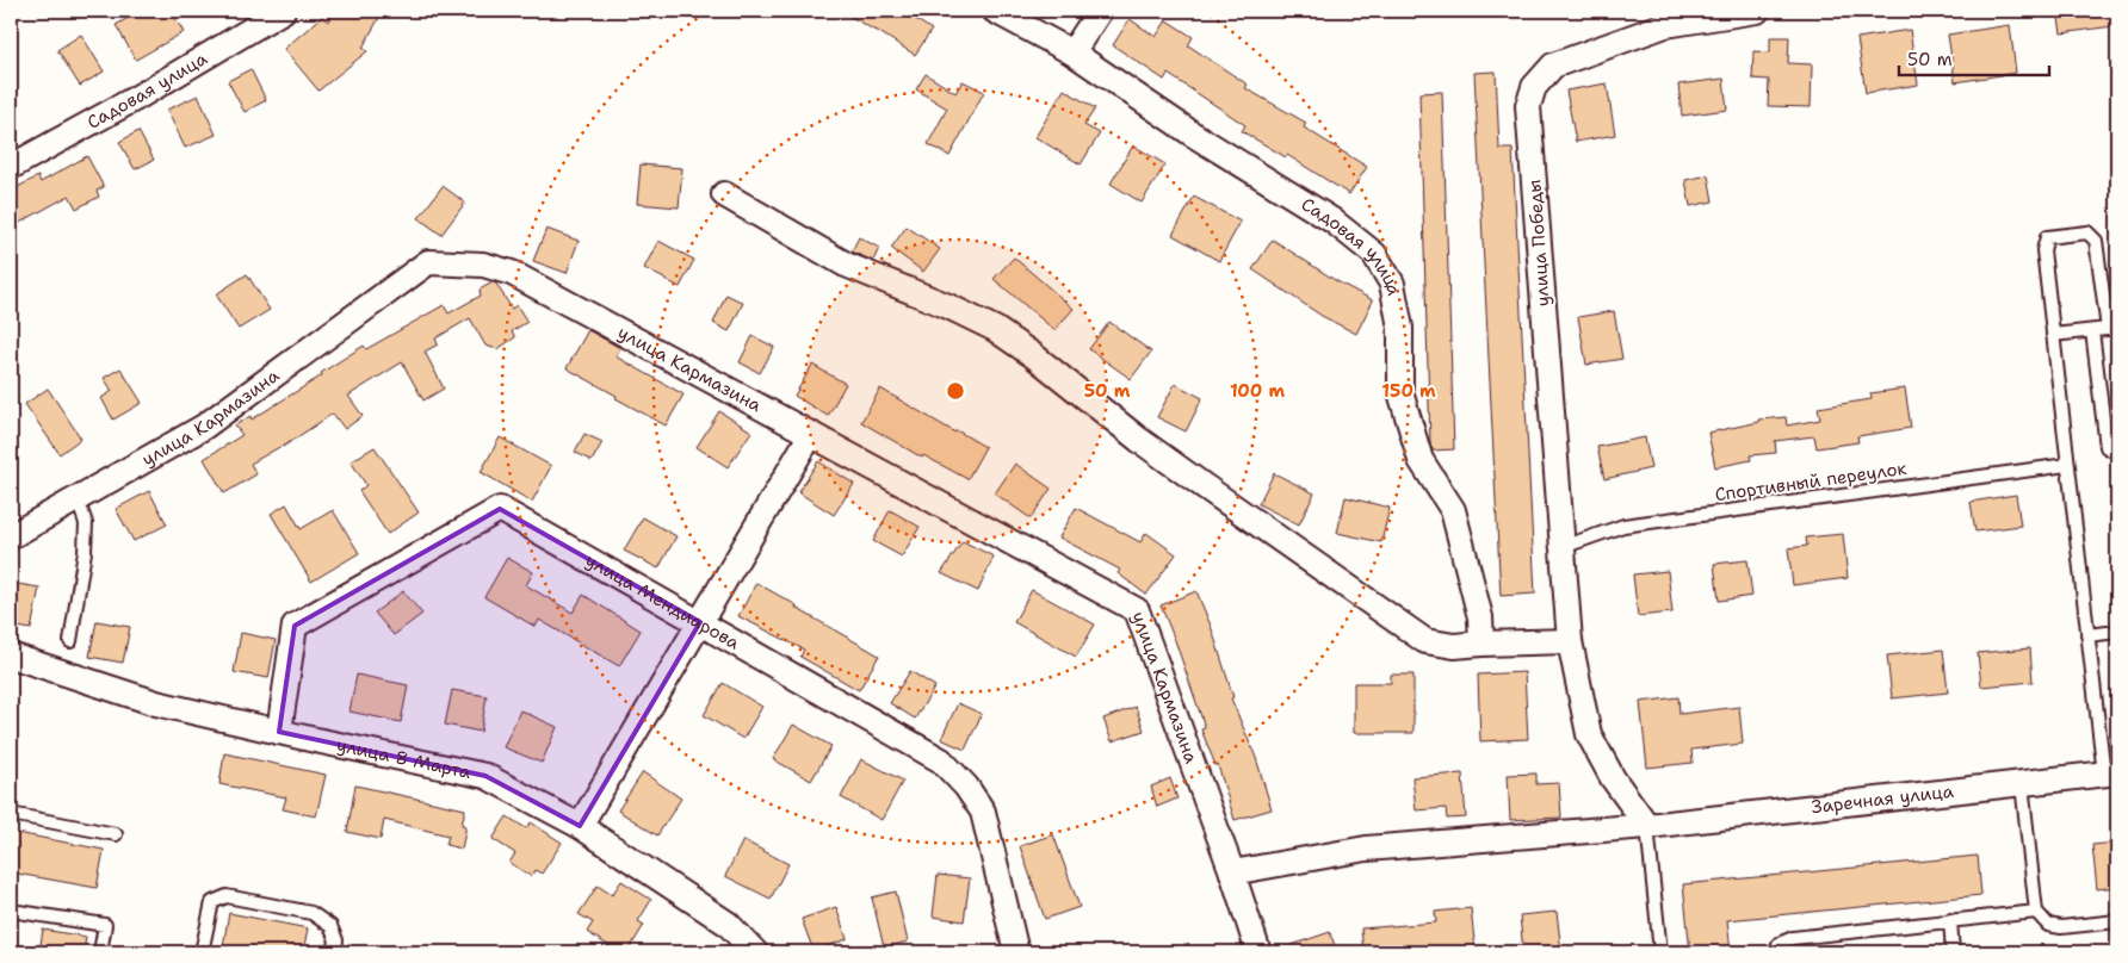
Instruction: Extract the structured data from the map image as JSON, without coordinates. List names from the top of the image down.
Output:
{
  "streets": {
    "street": [
      "Садовая улица",
      "улица Победы",
      "улица Кармазина",
      "улица Мендиарова",
      "улица 8 Марта",
      "Заречная улица"
    ],
    "lane": ["Спортивный переулок"]
  },
  "crossings": [
    ["улица Победы", "Спортивный переулок"],
    ["улица Победы", "Заречная улица"],
    ["улица Кармазина", "Заречная улица"],
    ["улица Мендиарова", "улица 8 Марта"]
  ],
  "scale_bar": "50 m",
  "rings": ["50 m", "100 m", "150 m"]
}
